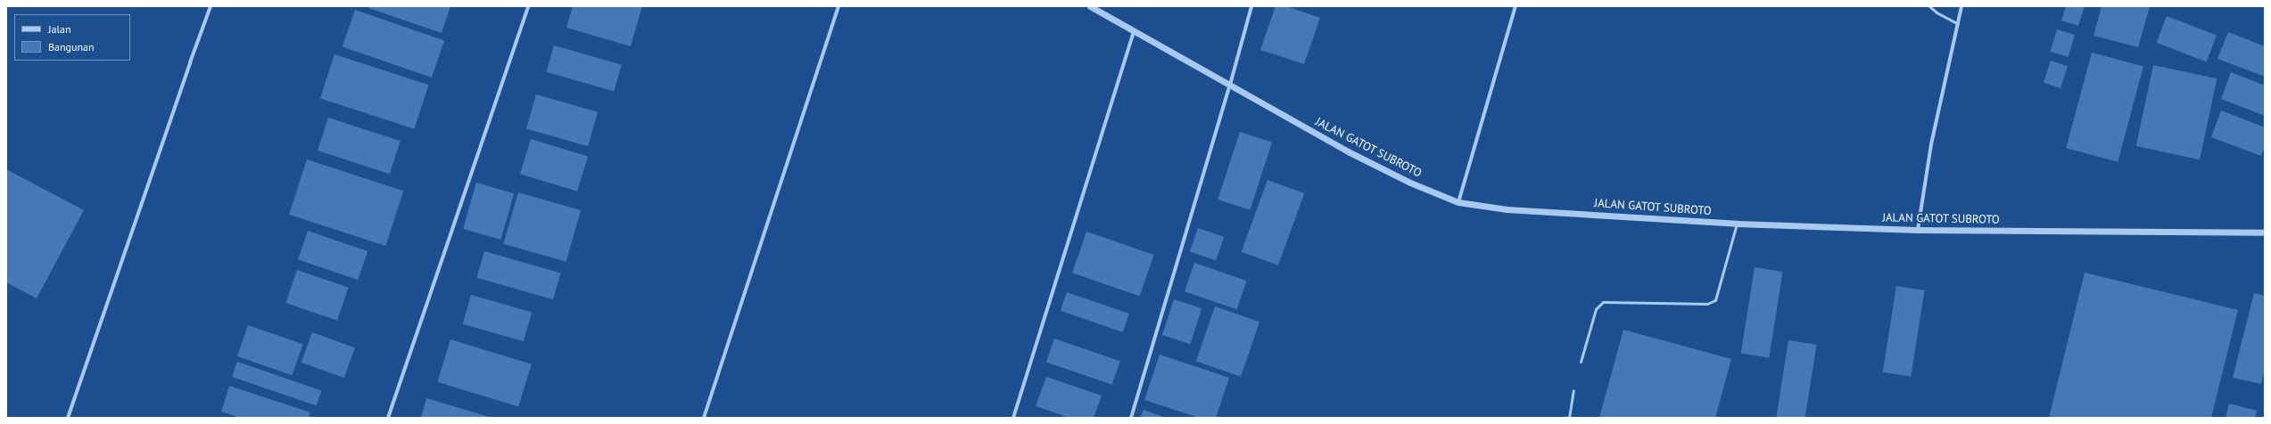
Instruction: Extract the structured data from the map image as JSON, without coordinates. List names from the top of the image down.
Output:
{
  "streets": {
    "street": ["JALAN GATOT SUBROTO"]
  },
  "legend": ["Jalan", "Bangunan"]
}
